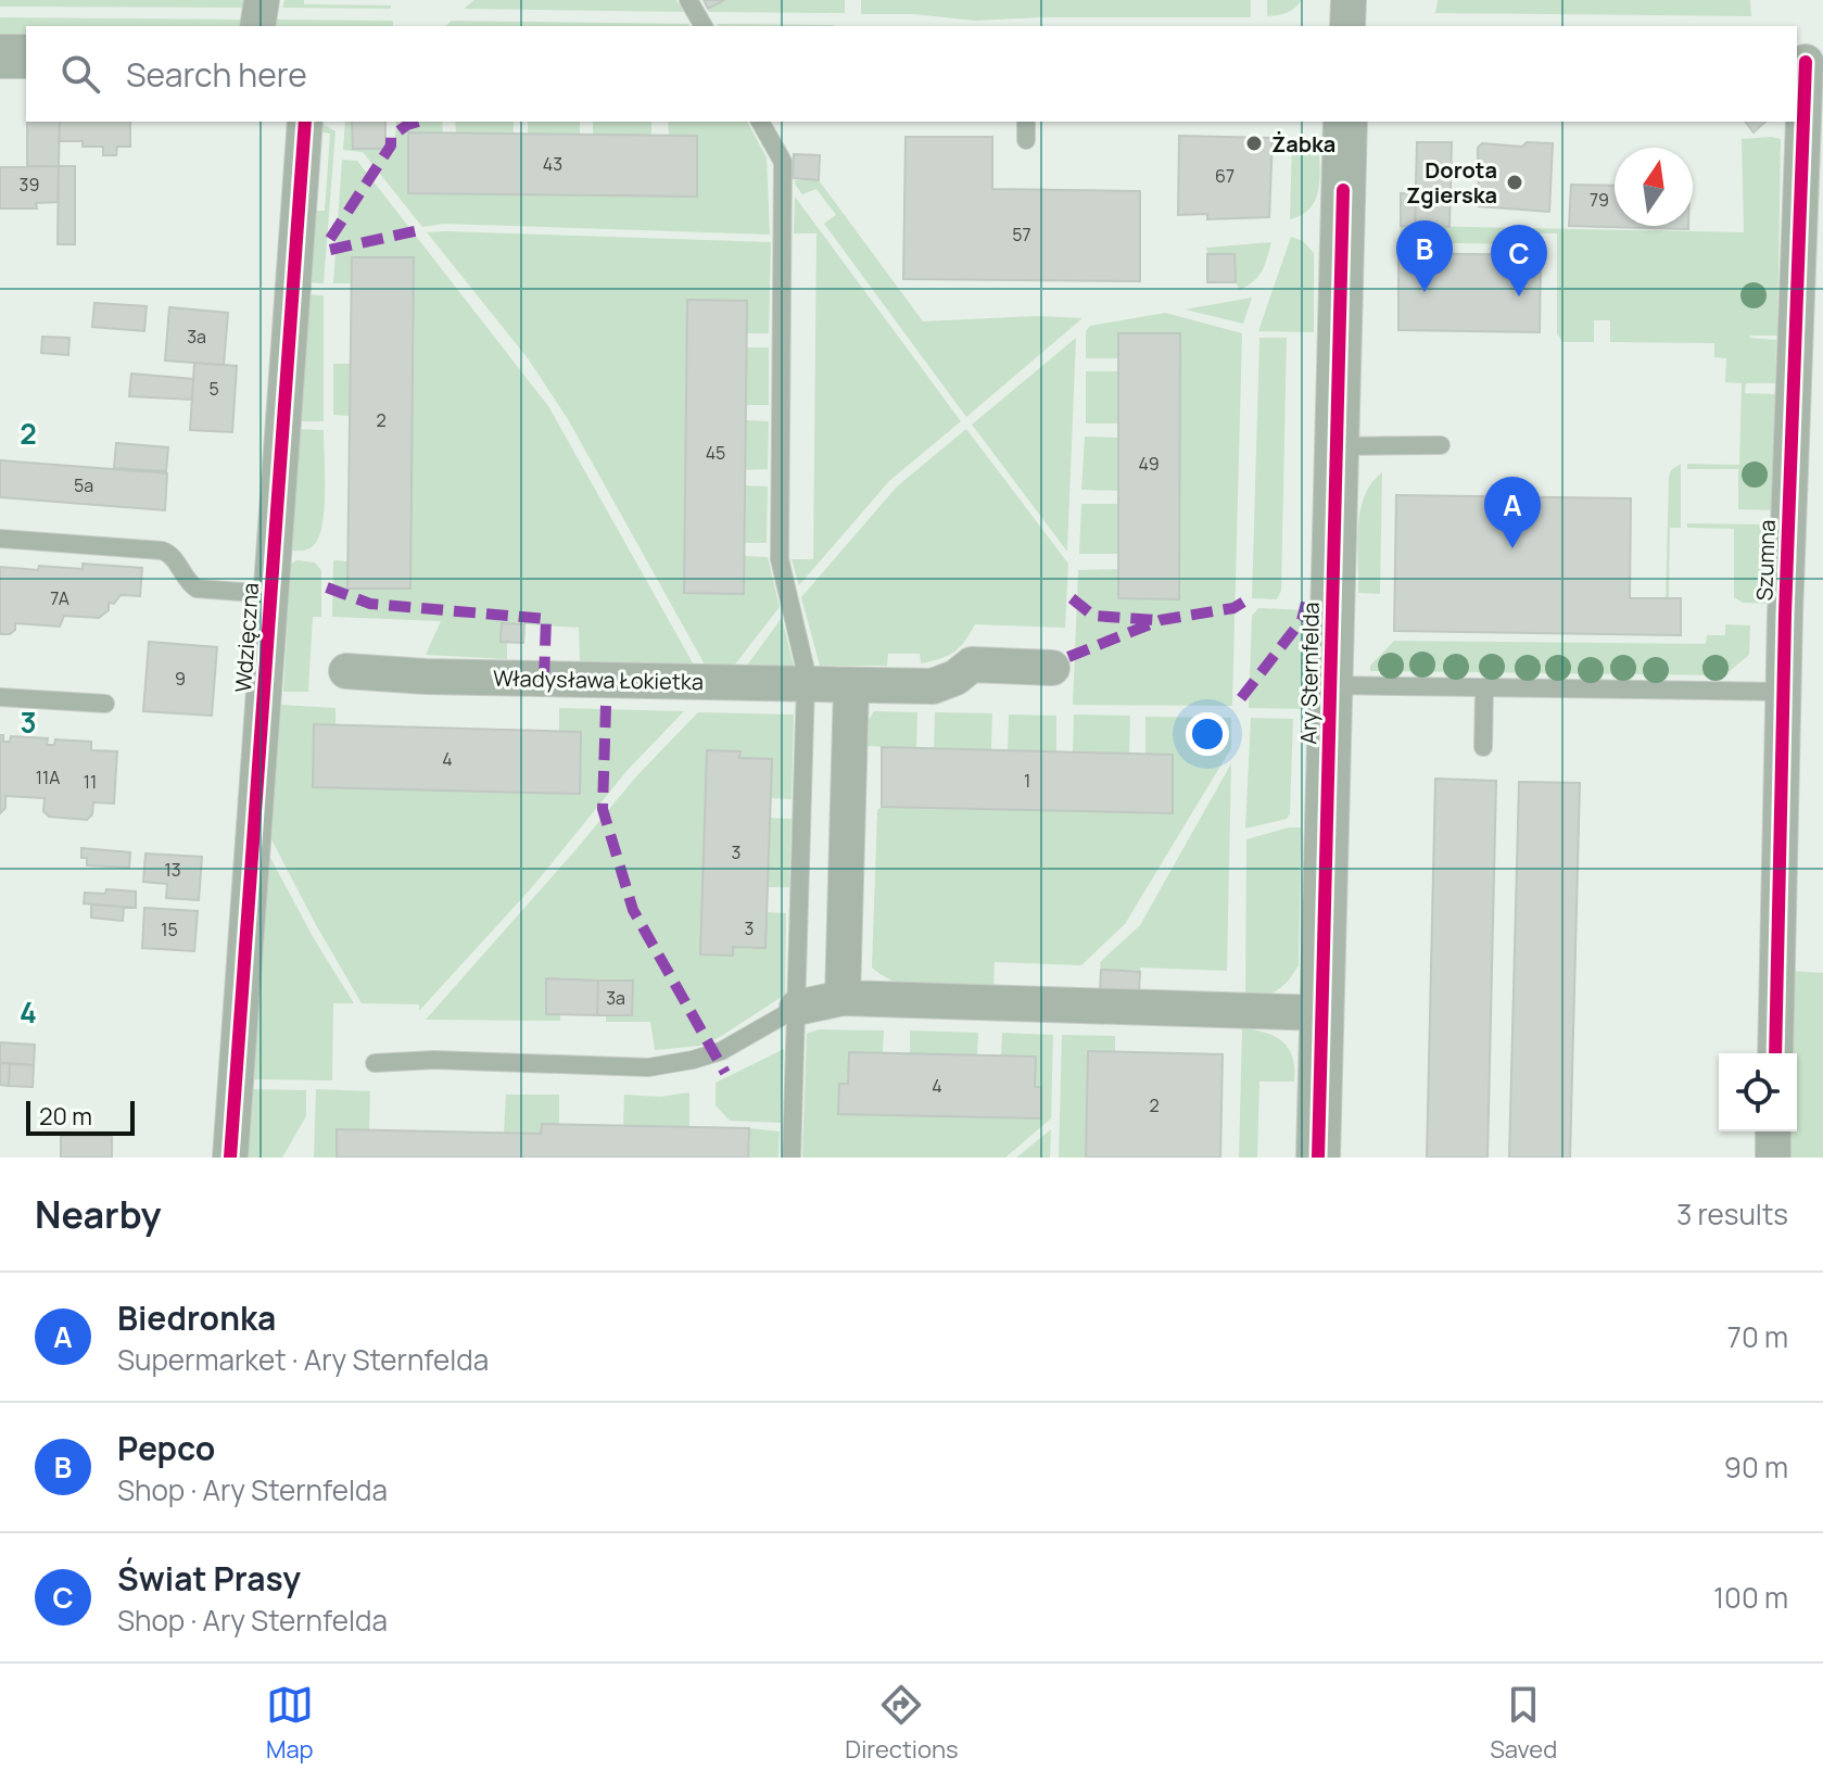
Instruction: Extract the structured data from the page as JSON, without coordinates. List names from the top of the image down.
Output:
{
  "streets": {
    "street": [
      "Szumna",
      "Wdzięczna",
      "Ary Sternfelda",
      "Władysława Łokietka"
    ]
  },
  "places": ["Żabka", "Dorota Zgierska"],
  "house_numbers": [
    "43",
    "67",
    "39",
    "79",
    "57",
    "3a",
    "5",
    "2",
    "45",
    "49",
    "5a",
    "7A",
    "9",
    "4",
    "11A",
    "1",
    "11",
    "3",
    "13",
    "3",
    "15",
    "3a",
    "4",
    "2"
  ],
  "scale_bar": "20 m",
  "north": "top",
  "page": {
    "search": "Search here",
    "pins": ["B", "C", "A"],
    "scale": "20 m",
    "heading": ["Nearby", "3 results"],
    "list": [
      {
        "mark": "A",
        "name": "Biedronka",
        "note": "Supermarket · Ary Sternfelda",
        "value": "70 m"
      },
      {
        "mark": "B",
        "name": "Pepco",
        "note": "Shop · Ary Sternfelda",
        "value": "90 m"
      },
      {
        "mark": "C",
        "name": "Świat Prasy",
        "note": "Shop · Ary Sternfelda",
        "value": "100 m"
      }
    ],
    "nav": ["Map", "Directions", "Saved"]
  },
  "grid": {
    "rows": ["2", "3", "4"]
  }
}
